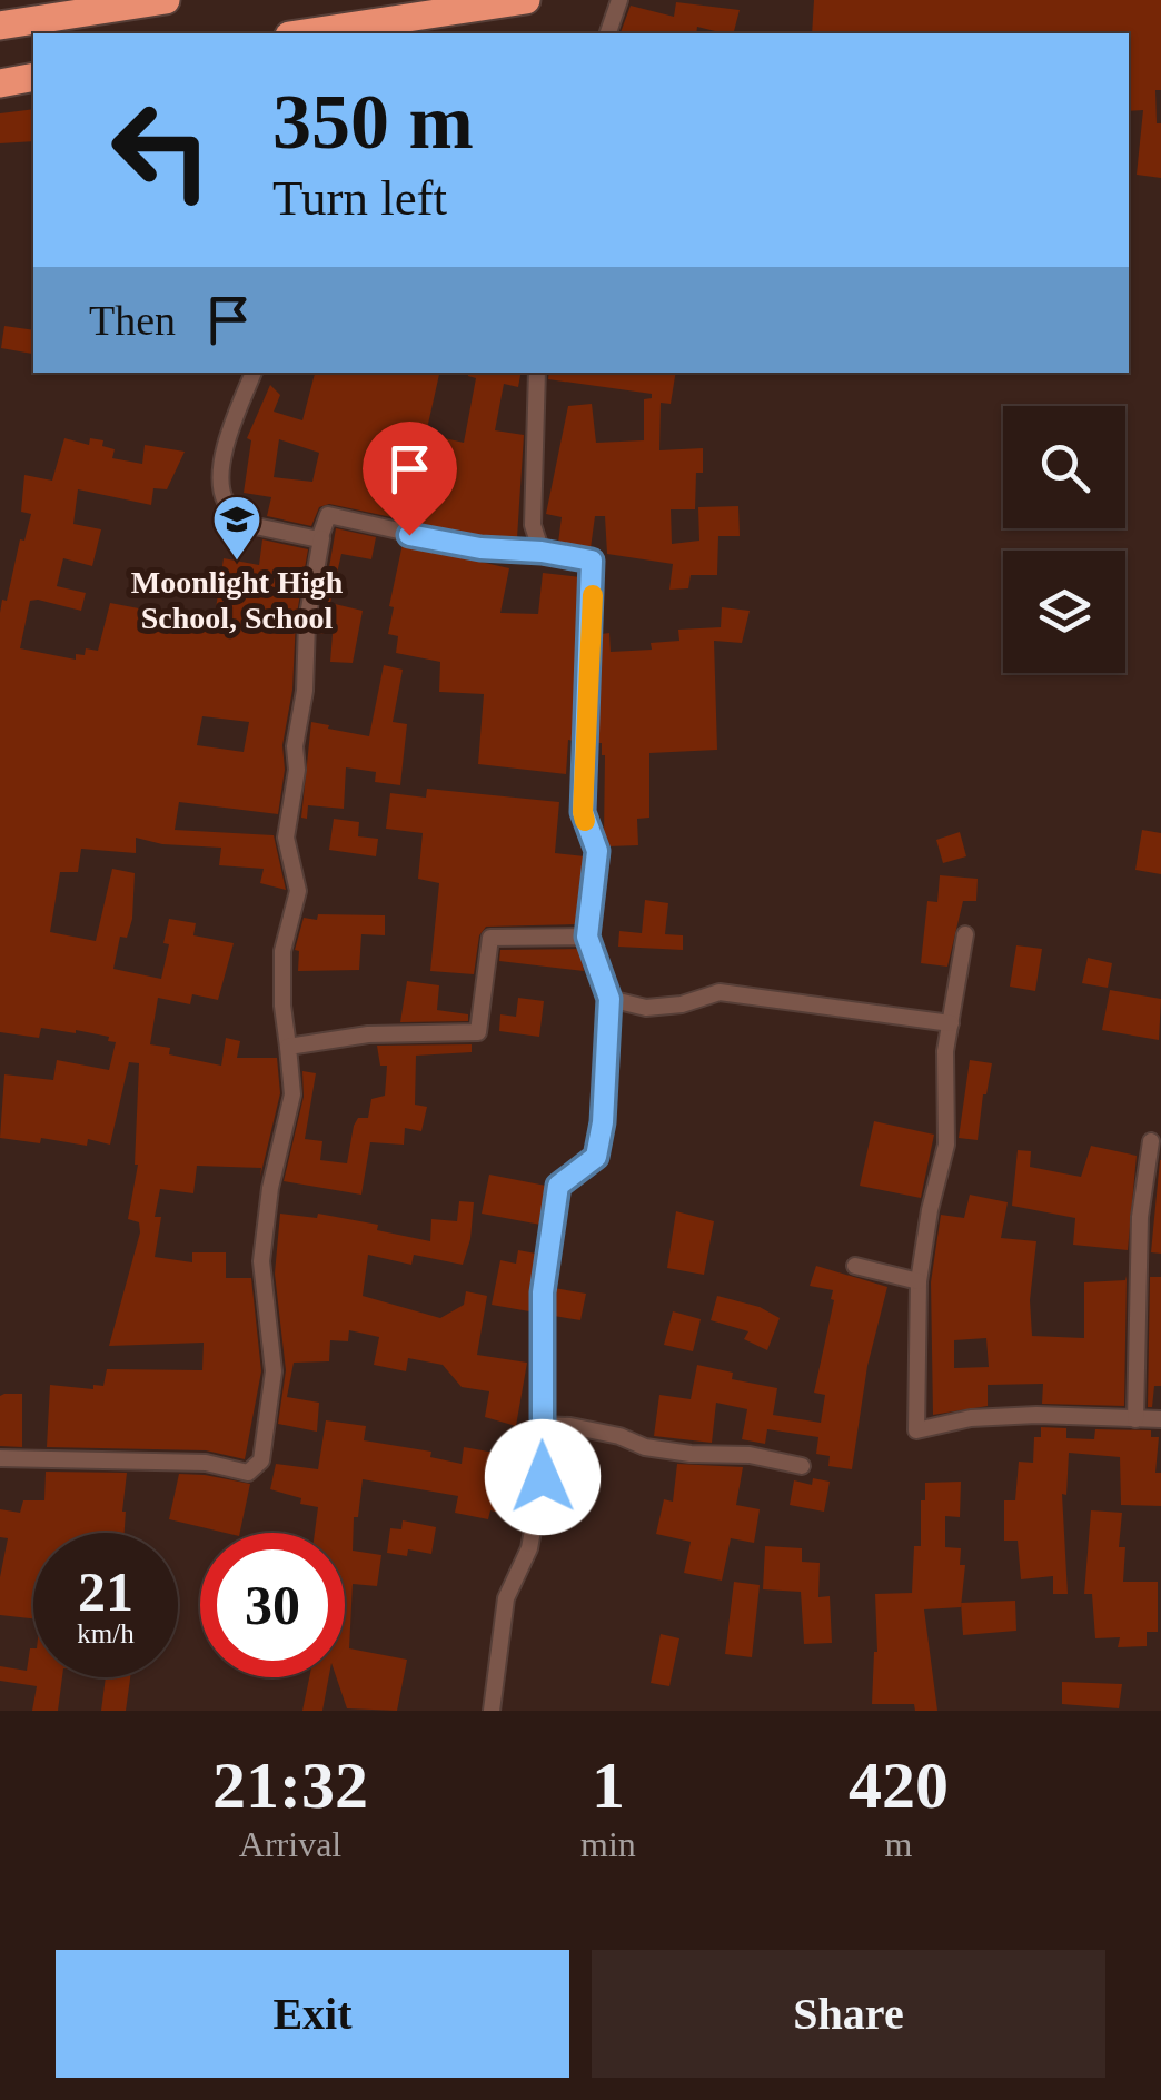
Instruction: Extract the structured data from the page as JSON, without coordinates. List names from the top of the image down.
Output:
{
  "places": {
    "school or university": ["Moonlight High School, School"]
  },
  "page": {
    "turn": ["350 m", "Turn left"],
    "then": "Then",
    "speed": "21 km/h",
    "limit": "30",
    "eta": [
      "21:32",
      "Arrival",
      "1",
      "min",
      "420",
      "m"
    ],
    "buttons": ["Exit", "Share"]
  }
}
